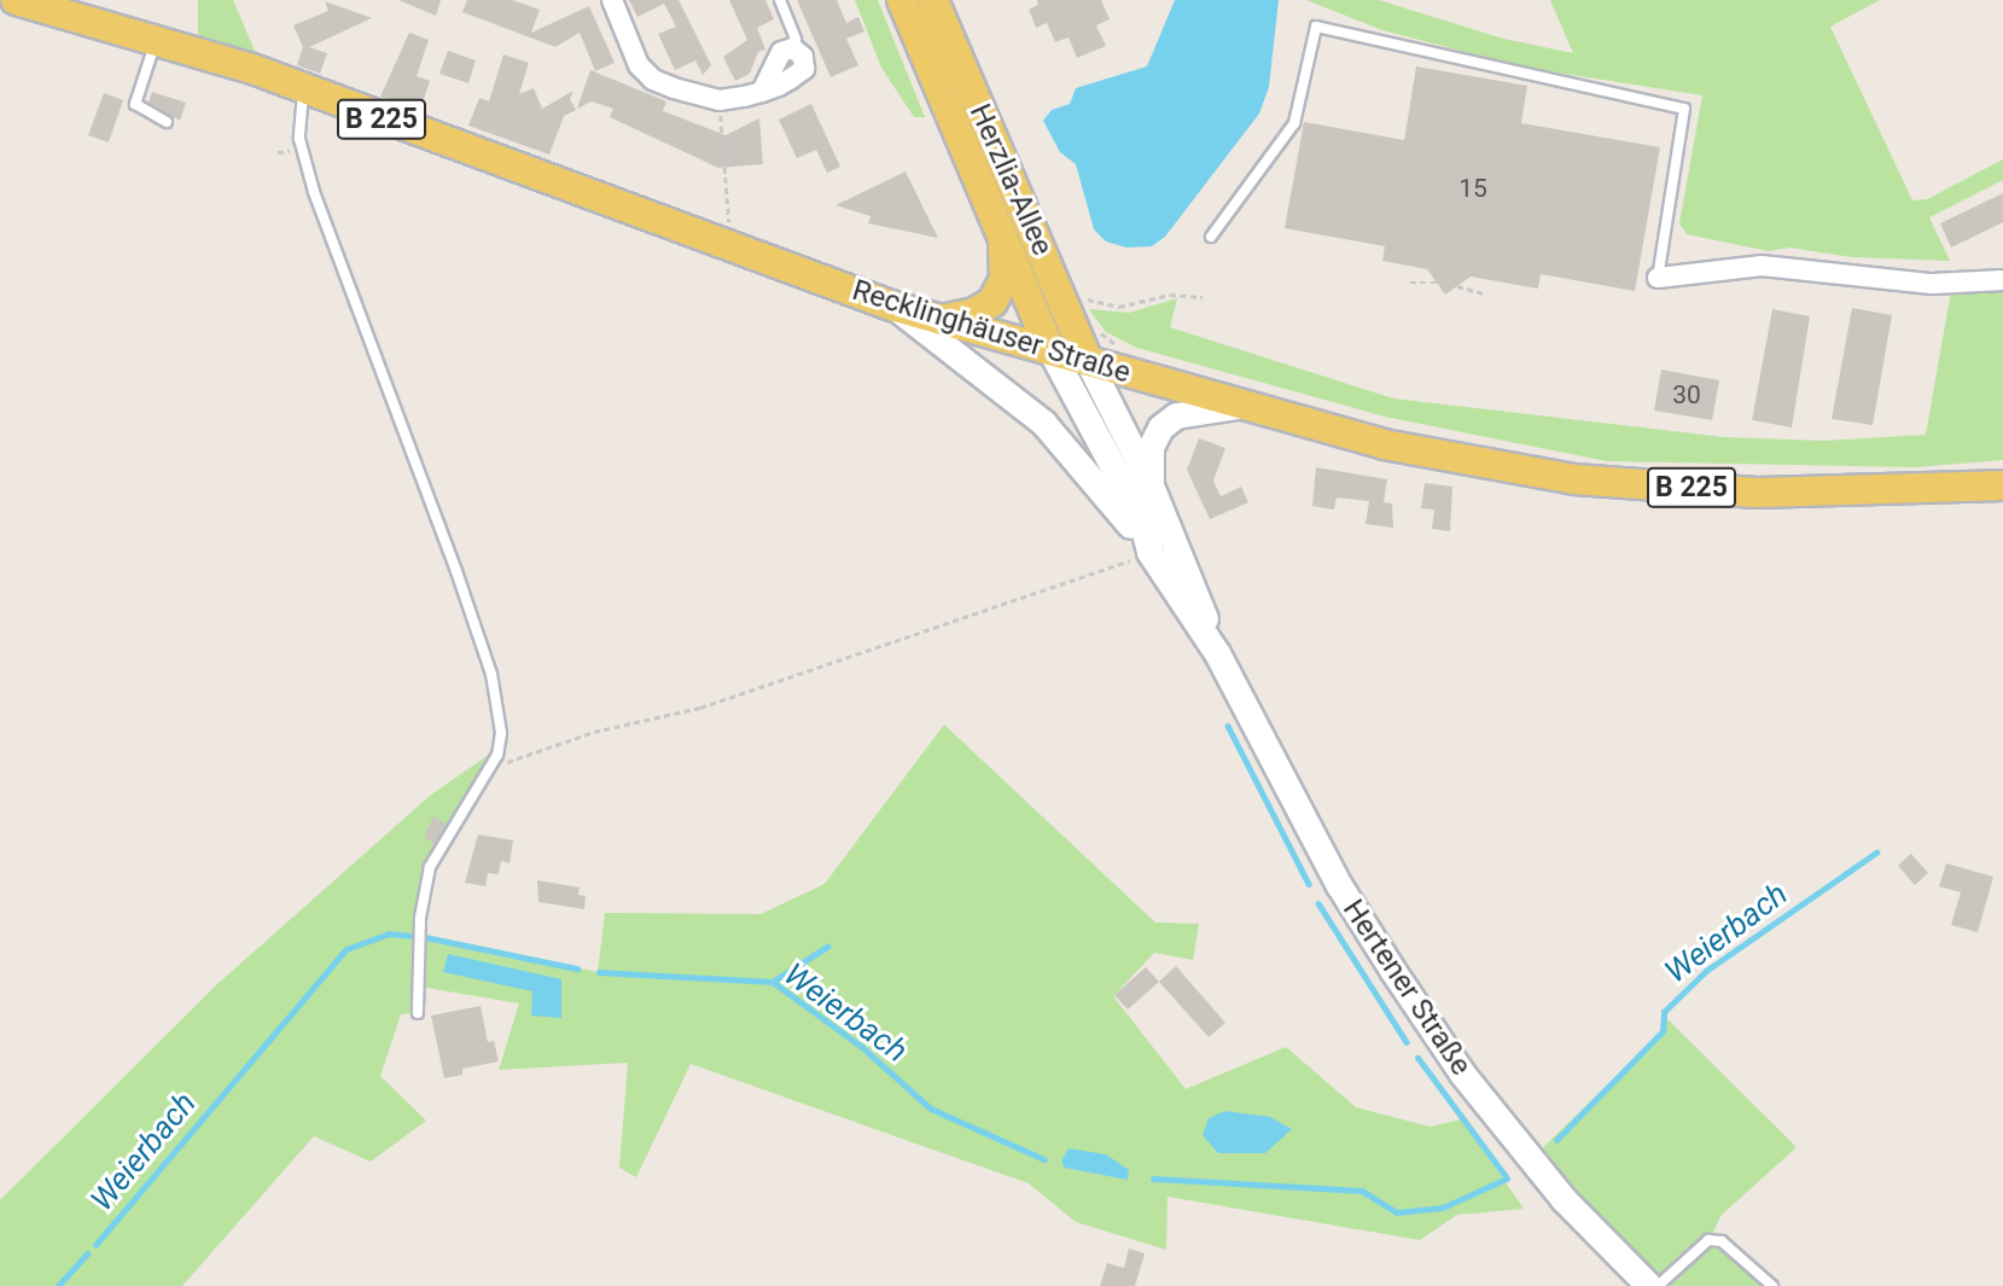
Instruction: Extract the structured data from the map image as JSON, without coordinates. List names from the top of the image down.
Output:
{
  "streets": {
    "main road": [
      "B 225",
      "Herzlia-Allee",
      "Recklinghäuser Straße",
      "Hertener Straße"
    ]
  },
  "crossings": [
    ["Herzlia-Allee", "Recklinghäuser Straße"],
    ["Herzlia-Allee", "Hertener Straße"],
    ["Recklinghäuser Straße", "Hertener Straße"]
  ],
  "water": ["Weierbach"],
  "house_numbers": ["15", "30"]
}
